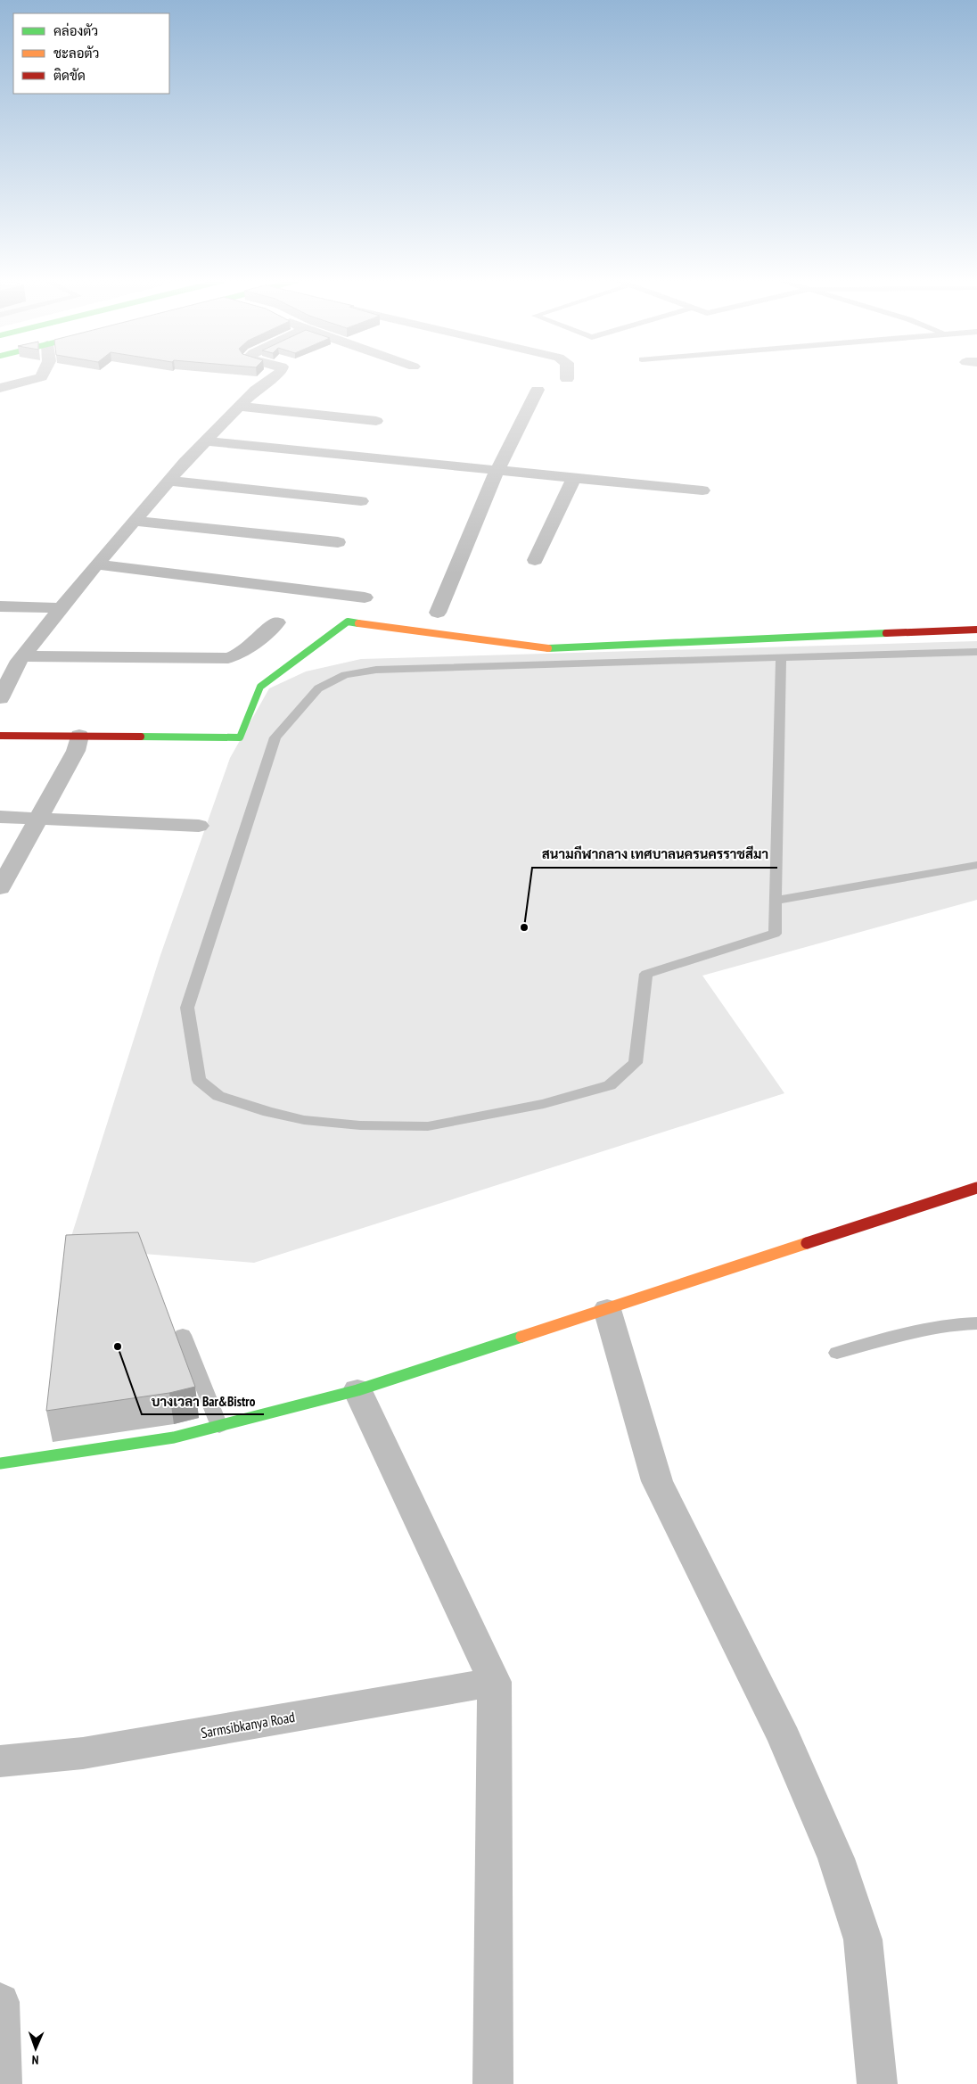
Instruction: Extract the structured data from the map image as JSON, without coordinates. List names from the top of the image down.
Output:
{
  "streets": {
    "street": ["Sarmsibkanya Road"]
  },
  "places": ["สนามกีฬากลาง เทศบาลนครนครราชสีมา", "บางเวลา Bar&Bistro"],
  "legend": ["คล่องตัว", "ชะลอตัว", "ติดขัด"],
  "north": "bottom"
}
